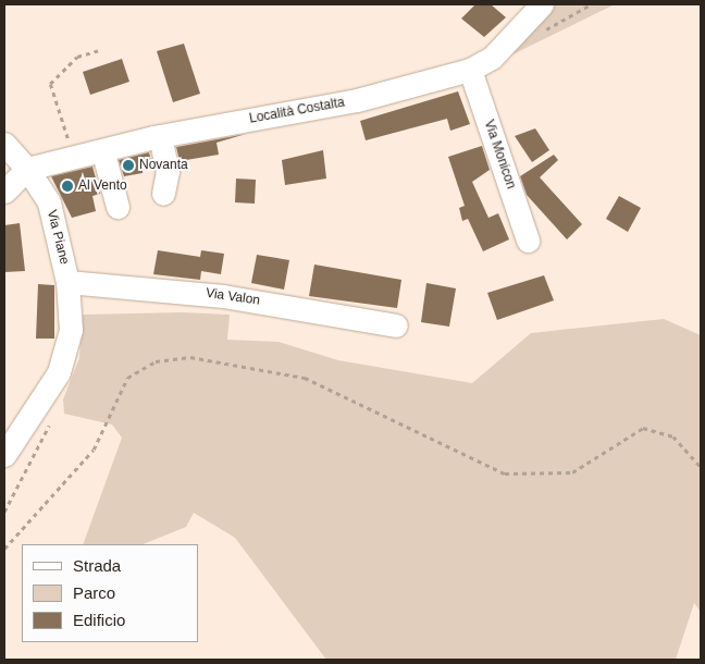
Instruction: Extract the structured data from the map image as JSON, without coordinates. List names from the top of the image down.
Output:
{
  "streets": {
    "street": [
      "Località Costalta",
      "Via Monicon",
      "Via Piane",
      "Via Valon"
    ]
  },
  "crossings": [
    ["Località Costalta", "Via Monicon"],
    ["Località Costalta", "Via Piane"],
    ["Via Piane", "Via Valon"]
  ],
  "places": ["Novanta", "Al Vento"],
  "legend": ["Strada", "Parco", "Edificio"]
}
